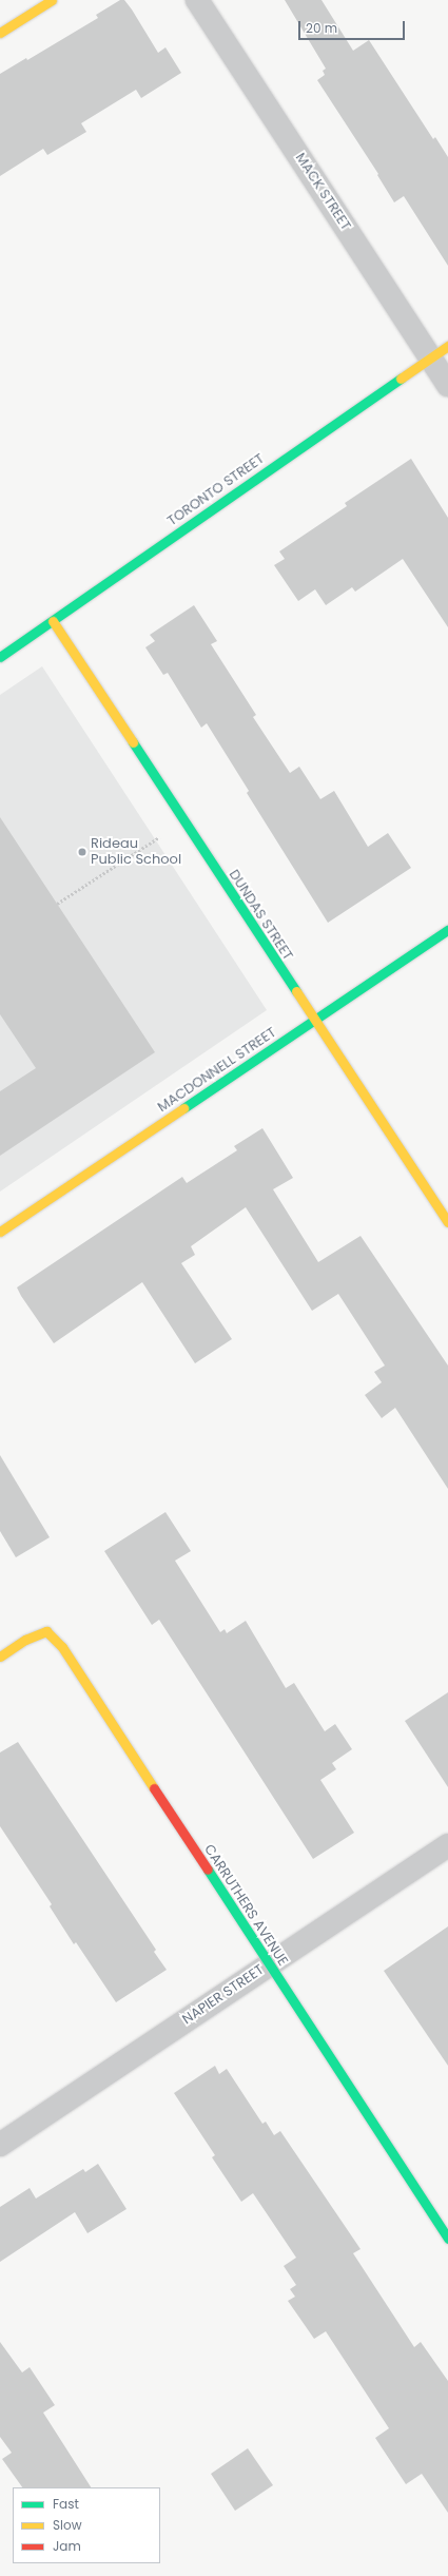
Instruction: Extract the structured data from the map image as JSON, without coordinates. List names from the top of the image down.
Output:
{
  "streets": {
    "street": [
      "MACK STREET",
      "TORONTO STREET",
      "DUNDAS STREET",
      "MACDONNELL STREET",
      "CARRUTHERS AVENUE",
      "NAPIER STREET"
    ]
  },
  "crossings": [
    ["MACK STREET", "TORONTO STREET"],
    ["TORONTO STREET", "DUNDAS STREET"],
    ["DUNDAS STREET", "MACDONNELL STREET"],
    ["CARRUTHERS AVENUE", "NAPIER STREET"]
  ],
  "places": ["Rideau Public School"],
  "legend": ["Fast", "Slow", "Jam"],
  "scale_bar": "20 m"
}
